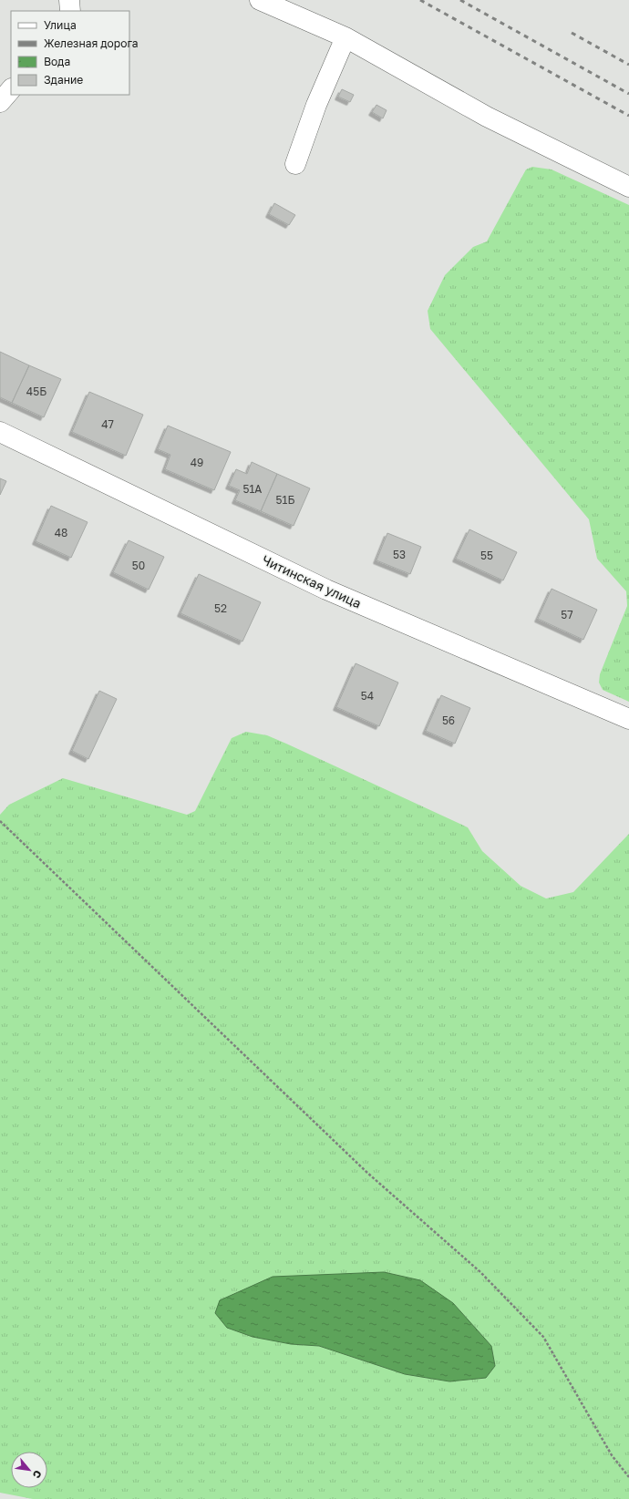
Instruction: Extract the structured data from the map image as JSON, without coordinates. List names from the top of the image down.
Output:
{
  "streets": {
    "street": ["Читинская улица"]
  },
  "house_numbers": [
    "45Б",
    "47",
    "49",
    "51А",
    "51Б",
    "48",
    "53",
    "55",
    "50",
    "52",
    "57",
    "54",
    "56"
  ],
  "legend": [
    "Улица",
    "Железная дорога",
    "Вода",
    "Здание"
  ],
  "north": "bottom right"
}
